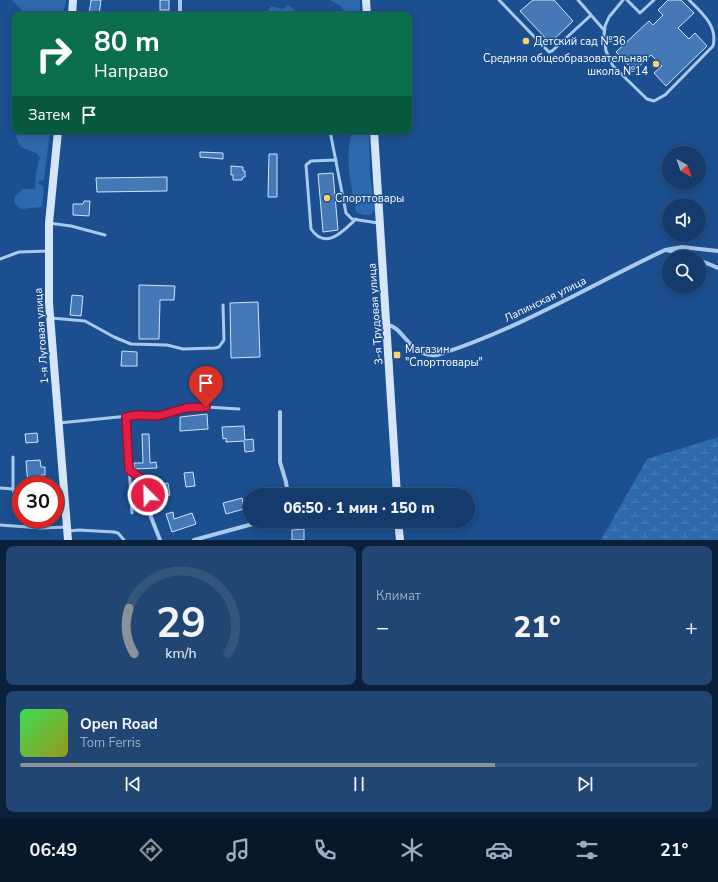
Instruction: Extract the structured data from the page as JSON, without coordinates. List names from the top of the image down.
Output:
{
  "streets": {
    "street": ["Лапинская улица", "3-я Трудовая улица", "1-я Луговая улица"]
  },
  "crossings": [
    ["Лапинская улица", "3-я Трудовая улица"]
  ],
  "places": {
    "other": ["Детский сад №36", "Средняя общеобразовательная школа №14", "Спорттовары"],
    "transit": ["Магазин \"Спорттовары\""]
  },
  "north": "bottom right",
  "page": {
    "turn": ["80 m", "Направо"],
    "then": "Затем",
    "limit": "30",
    "trip": "06:50 · 1 мин · 150 m",
    "tile": "Климат",
    "heat": ["−", "21°", "+"],
    "song": ["Open Road", "Tom Ferris"],
    "tabs": ["06:49", "21°"],
    "gauge": ["29", "km/h"]
  }
}
